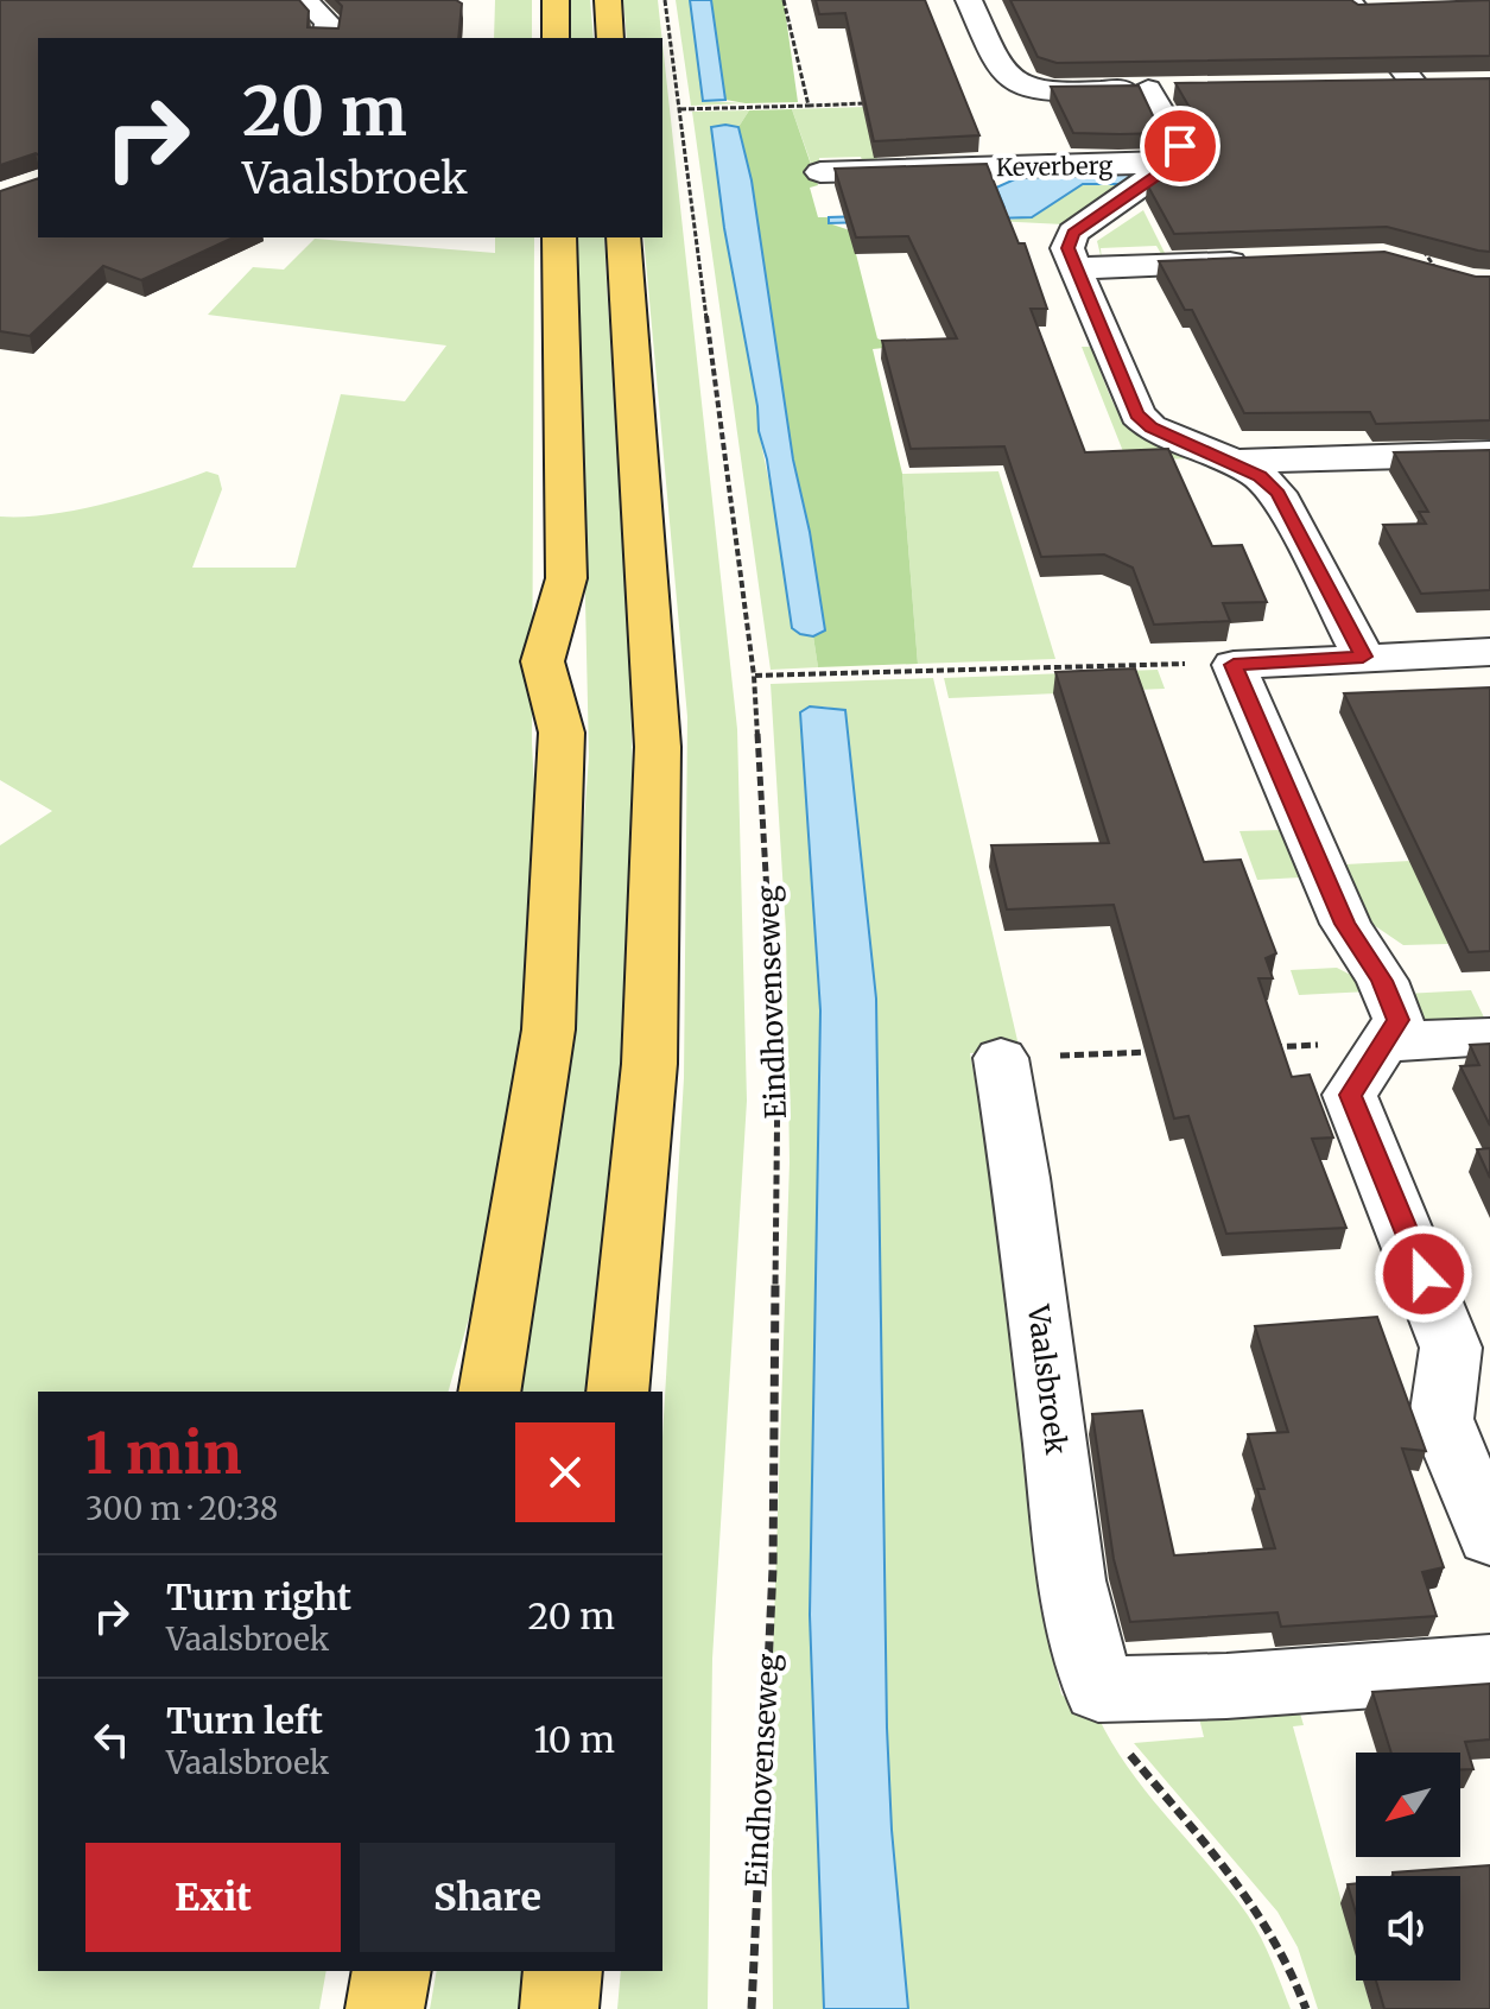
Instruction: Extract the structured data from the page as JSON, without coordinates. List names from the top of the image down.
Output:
{
  "streets": {
    "street": ["Keverberg", "Vaalsbroek"],
    "path": ["Eindhovenseweg"]
  },
  "north": "bottom left",
  "page": {
    "turn": ["20 m", "Vaalsbroek"],
    "heading": ["1 min", "300 m · 20:38"],
    "list": [
      {
        "name": "Turn right",
        "note": "Vaalsbroek",
        "value": "20 m"
      },
      {
        "name": "Turn left",
        "note": "Vaalsbroek",
        "value": "10 m"
      }
    ],
    "buttons": ["Exit", "Share"]
  }
}
